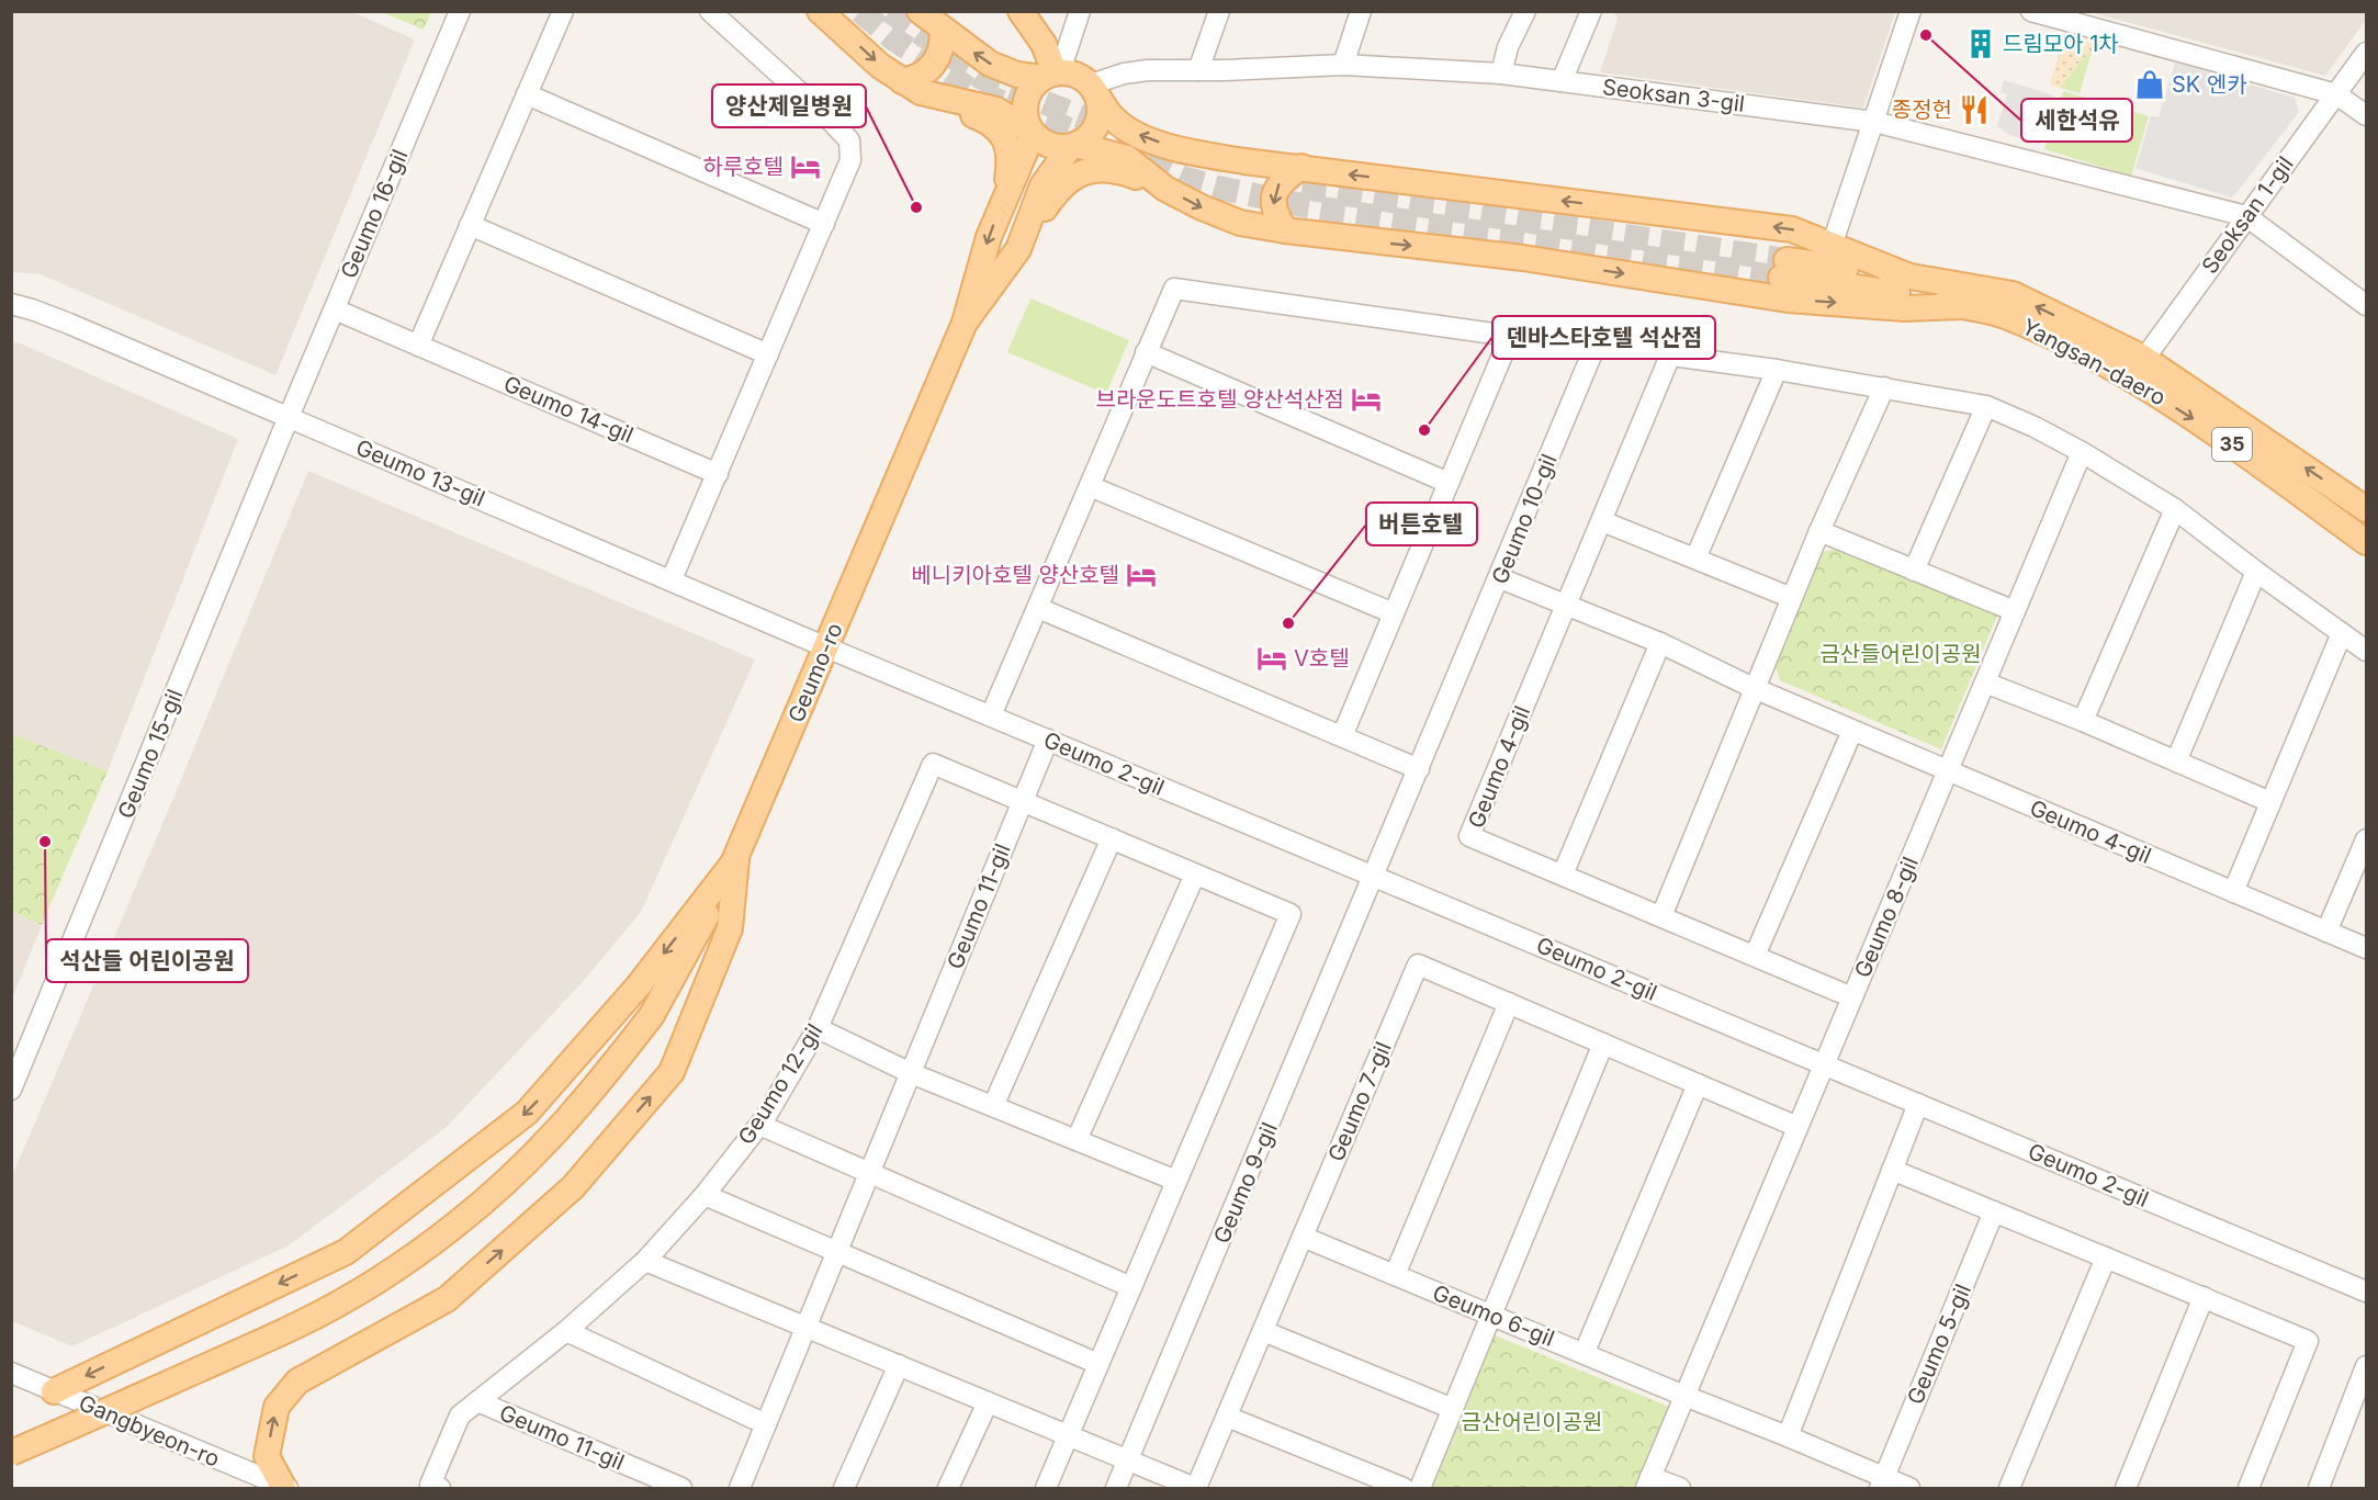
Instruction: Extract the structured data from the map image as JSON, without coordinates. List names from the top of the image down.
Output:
{
  "streets": {
    "main road": ["Yangsan-daero", "35", "Geumo-ro"],
    "street": [
      "Seoksan 3-gil",
      "Geumo 16-gil",
      "Seoksan 1-gil",
      "Geumo 14-gil",
      "Geumo 13-gil",
      "Geumo 10-gil",
      "Geumo 15-gil",
      "Geumo 2-gil",
      "Geumo 4-gil",
      "Geumo 11-gil",
      "Geumo 8-gil",
      "Geumo 12-gil",
      "Geumo 7-gil",
      "Geumo 9-gil",
      "Geumo 6-gil",
      "Geumo 5-gil",
      "Gangbyeon-ro"
    ]
  },
  "crossings": [
    ["Seoksan 3-gil", "Seoksan 1-gil"],
    ["Seoksan 3-gil", "Geumo-ro"],
    ["Geumo 16-gil", "Geumo 14-gil"],
    ["Geumo 16-gil", "Geumo 13-gil"],
    ["Geumo 16-gil", "Geumo 15-gil"],
    ["Seoksan 1-gil", "Yangsan-daero"],
    ["Geumo 13-gil", "Geumo-ro"],
    ["Geumo 13-gil", "Geumo 15-gil"],
    ["Geumo 13-gil", "Geumo 2-gil"],
    ["Geumo 10-gil", "Geumo 2-gil"],
    ["Geumo 10-gil", "Geumo 9-gil"],
    ["Geumo-ro", "Geumo 2-gil"],
    ["Geumo 2-gil", "Geumo 11-gil"],
    ["Geumo 2-gil", "Geumo 8-gil"],
    ["Geumo 2-gil", "Geumo 9-gil"],
    ["Geumo 4-gil", "Geumo 8-gil"],
    ["Geumo 11-gil", "Geumo 12-gil"],
    ["Geumo 7-gil", "Geumo 6-gil"]
  ],
  "parks": ["금산들어린이공원", "금산어린이공원"],
  "places": {
    "other": [
      "세한석유",
      "양산제일병원",
      "덴바스타호텔 석산점",
      "버튼호텔",
      "석산들 어린이공원"
    ],
    "building": ["드림모아 1차"],
    "shop": ["SK 엔카"],
    "restaurant": ["종정헌"],
    "hotel": [
      "하루호텔",
      "브라운도트호텔 양산석산점",
      "베니키아호텔 양산호텔",
      "V호텔"
    ]
  }
}
